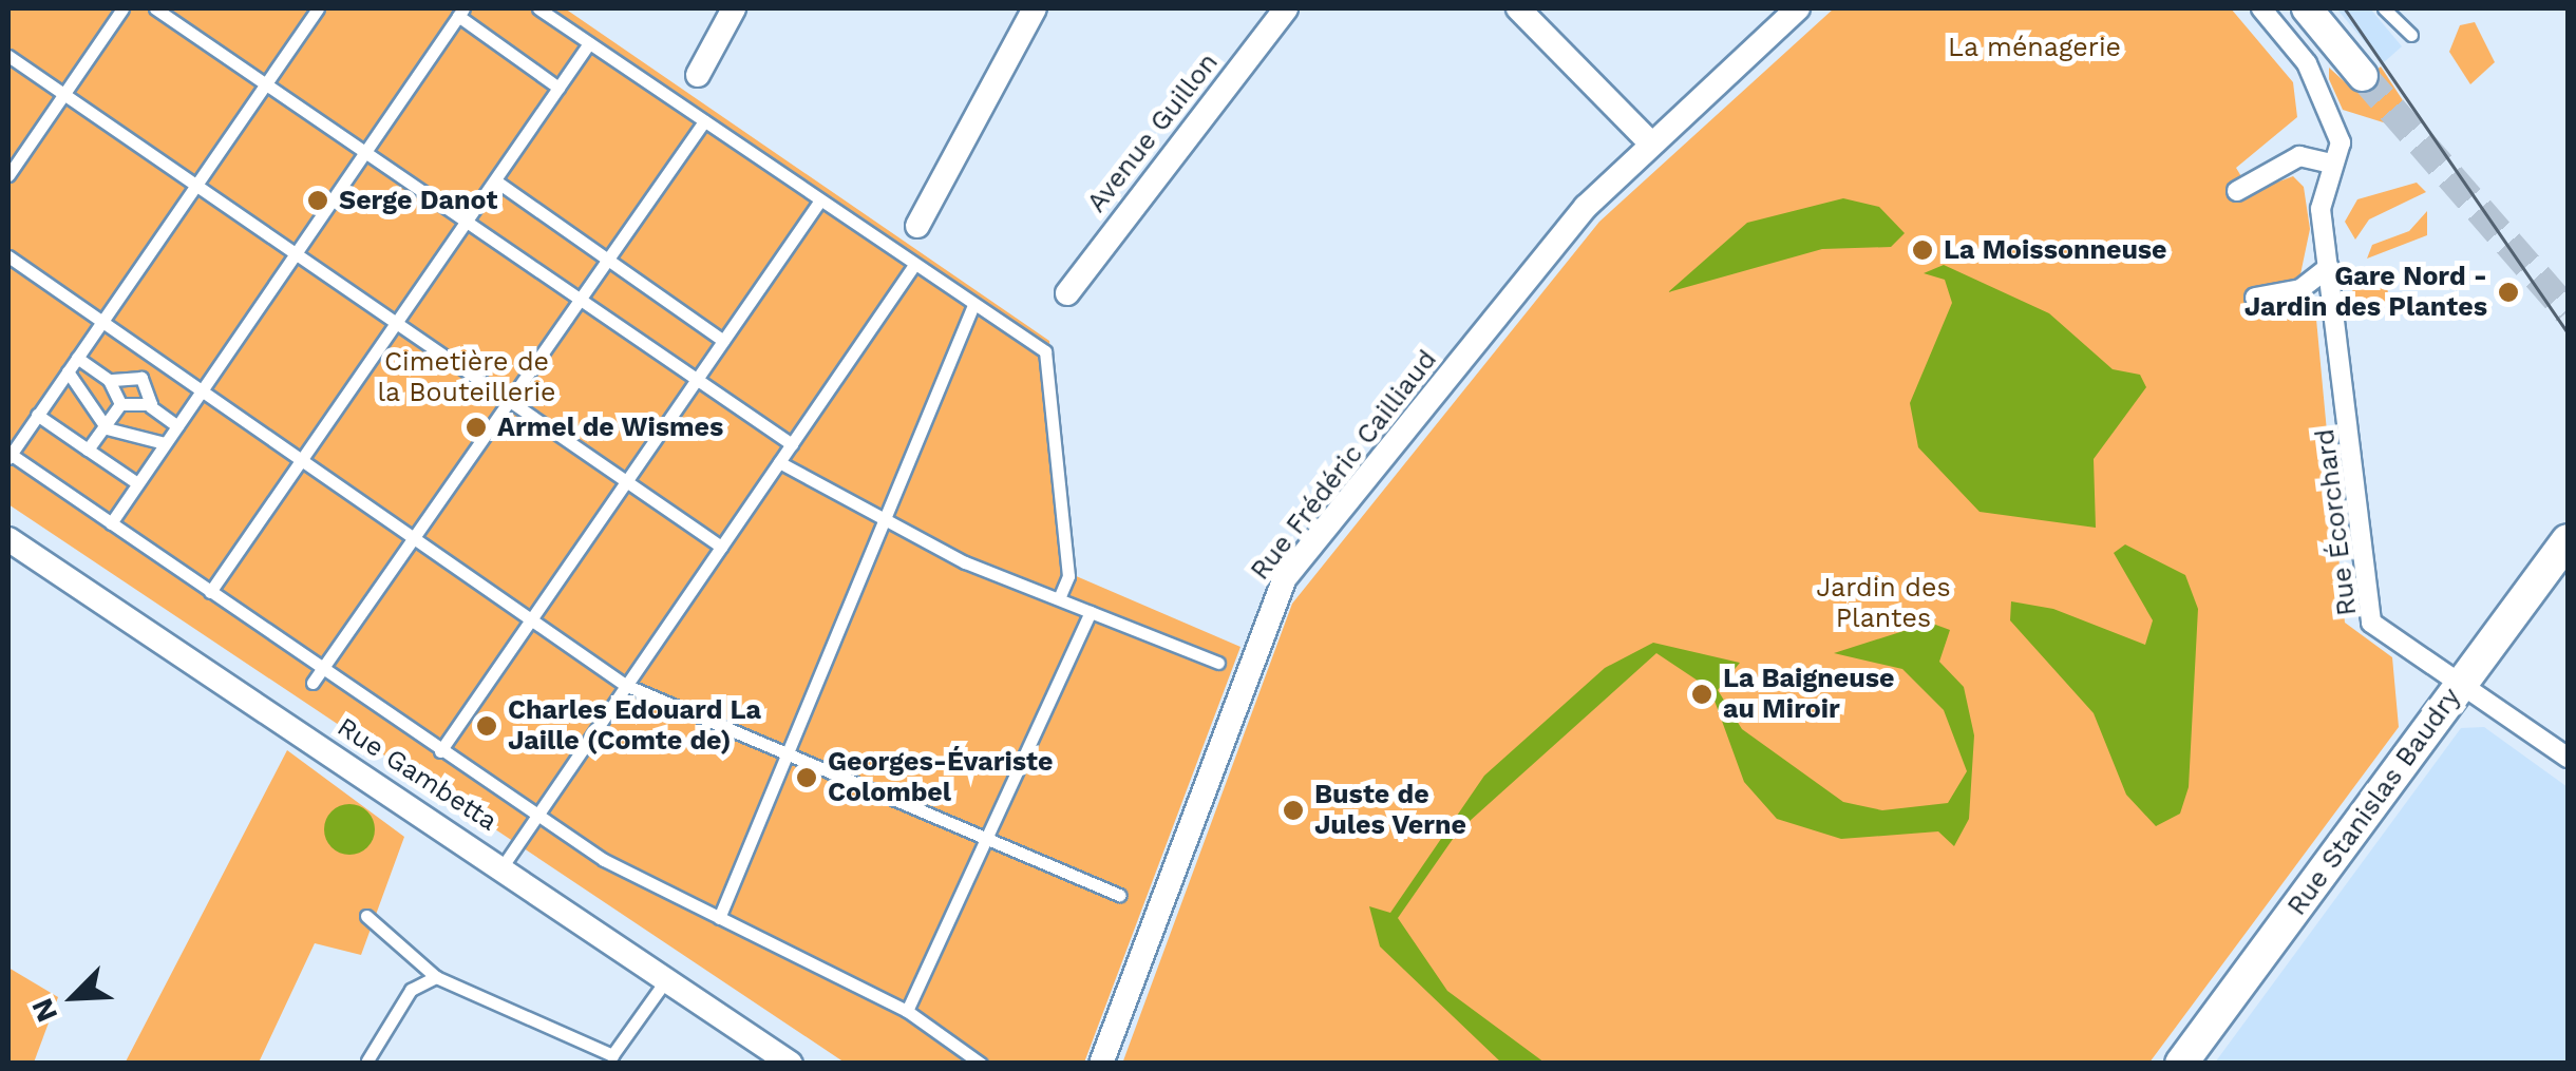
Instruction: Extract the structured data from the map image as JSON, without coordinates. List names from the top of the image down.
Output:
{
  "streets": {
    "main road": ["Rue Stanislas Baudry"],
    "street": [
      "Avenue Guillon",
      "Rue Frédéric Cailliaud",
      "Rue Écorchard",
      "Rue Gambetta"
    ]
  },
  "crossings": [
    ["Rue Écorchard", "Rue Stanislas Baudry"]
  ],
  "parks": ["La ménagerie", "Cimetière de la Bouteillerie", "Jardin des Plantes"],
  "places": [
    "Serge Danot",
    "La Moissonneuse",
    "Gare Nord - Jardin des Plantes",
    "Armel de Wismes",
    "La Baigneuse au Miroir",
    "Charles Edouard La Jaille (Comte de)",
    "Georges-Évariste Colombel",
    "Buste de Jules Verne"
  ],
  "north": "bottom left"
}
